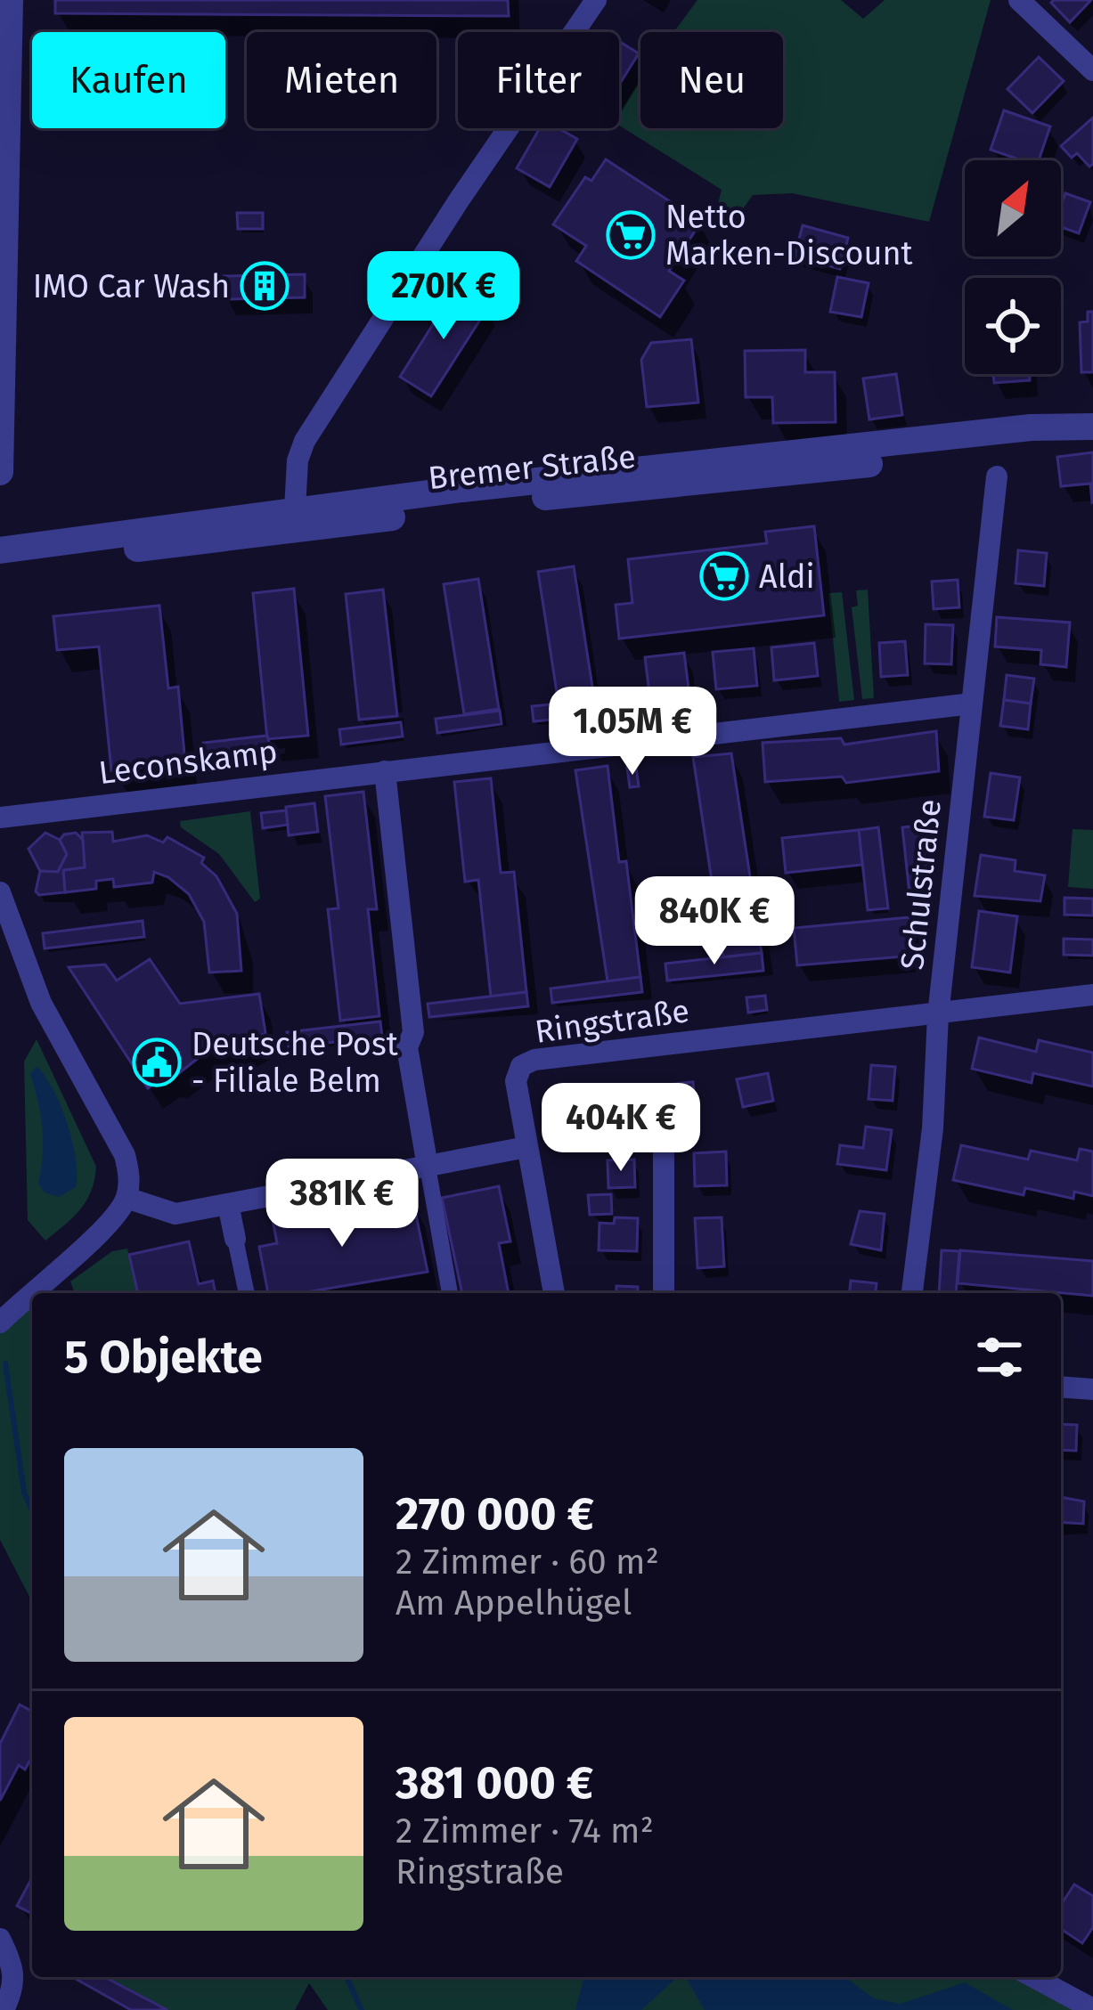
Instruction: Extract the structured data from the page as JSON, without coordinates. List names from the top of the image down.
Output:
{
  "streets": {
    "street": [
      "Bremer Straße",
      "Leconskamp",
      "Schulstraße",
      "Ringstraße"
    ]
  },
  "crossings": [
    ["Leconskamp", "Schulstraße"],
    ["Schulstraße", "Ringstraße"]
  ],
  "places": {
    "supermarket": ["Netto Marken-Discount", "Aldi"],
    "building": ["IMO Car Wash"],
    "public building": ["Deutsche Post - Filiale Belm"]
  },
  "north": "top right",
  "page": {
    "chip": [
      "Kaufen",
      "Mieten",
      "Filter",
      "Neu"
    ],
    "price": [
      "270K €",
      "1.05M €",
      "840K €",
      "404K €",
      "381K €"
    ],
    "heading": "5 Objekte",
    "list": [
      {
        "name": "270 000 €",
        "note": "2 Zimmer · 60 m² · Am Appelhügel"
      },
      {
        "name": "381 000 €",
        "note": "2 Zimmer · 74 m² · Ringstraße"
      }
    ]
  }
}
